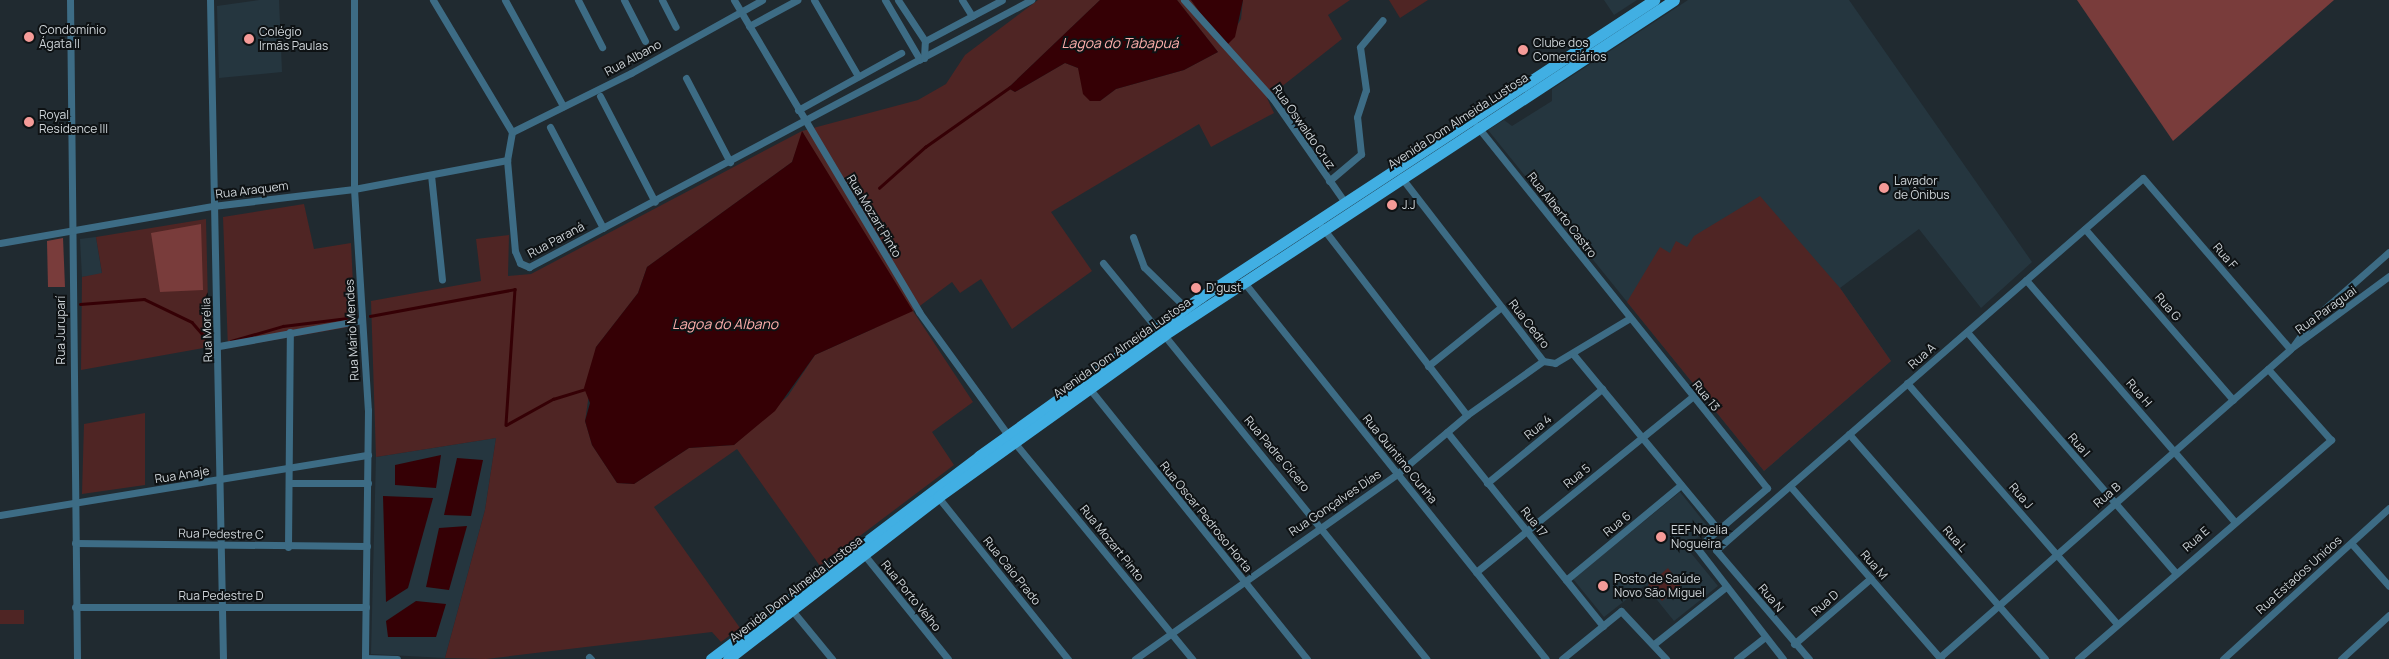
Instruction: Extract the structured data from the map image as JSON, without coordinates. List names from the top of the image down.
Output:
{
  "streets": {
    "main road": ["Avenida Dom Almeida Lustosa"],
    "street": [
      "Rua Albano",
      "Rua Oswaldo Cruz",
      "Rua Araquem",
      "Rua Alberto Castro",
      "Rua Mozart Pinto",
      "Rua Paraná",
      "Rua F",
      "Rua G",
      "Rua Paraguai",
      "Rua Cedro",
      "Rua Juruparí",
      "Rua Morélia",
      "Rua Mário Mendes",
      "Rua A",
      "Rua H",
      "Rua 13",
      "Rua 4",
      "Rua I",
      "Rua Padre Cícero",
      "Rua Quintino Cunha",
      "Rua Anaje",
      "Rua 5",
      "Rua B",
      "Rua J",
      "Rua Gonçalves Días",
      "Rua Oscar Pedroso Horta",
      "Rua 17",
      "Rua 6",
      "Rua Pedestre C",
      "Rua L",
      "Rua E",
      "Rua M",
      "Rua Caio Prado",
      "Rua Estados Unidos",
      "Rua Pedestre D",
      "Rua Porto Velho",
      "Rua N",
      "Rua D"
    ]
  },
  "crossings": [
    ["Rua Albano", "Rua Mozart Pinto"],
    ["Rua Albano", "Rua Paraná"],
    ["Avenida Dom Almeida Lustosa", "Rua Oswaldo Cruz"],
    ["Avenida Dom Almeida Lustosa", "Rua Alberto Castro"],
    ["Avenida Dom Almeida Lustosa", "Rua Mozart Pinto"],
    ["Avenida Dom Almeida Lustosa", "Rua Cedro"],
    ["Avenida Dom Almeida Lustosa", "Rua Padre Cícero"],
    ["Avenida Dom Almeida Lustosa", "Rua Quintino Cunha"],
    ["Avenida Dom Almeida Lustosa", "Rua Oscar Pedroso Horta"],
    ["Avenida Dom Almeida Lustosa", "Rua Caio Prado"],
    ["Avenida Dom Almeida Lustosa", "Rua Porto Velho"],
    ["Rua Araquem", "Rua Paraná"],
    ["Rua Araquem", "Rua Juruparí"],
    ["Rua Araquem", "Rua Morélia"],
    ["Rua Araquem", "Rua Mário Mendes"],
    ["Rua Alberto Castro", "Rua Cedro"],
    ["Rua Alberto Castro", "Rua 13"],
    ["Rua Mozart Pinto", "Rua Paraná"],
    ["Rua Mozart Pinto", "Rua Gonçalves Días"],
    ["Rua F", "Rua Paraguai"],
    ["Rua F", "Rua A"],
    ["Rua F", "Rua B"],
    ["Rua G", "Rua A"],
    ["Rua G", "Rua B"],
    ["Rua Paraguai", "Rua B"],
    ["Rua Cedro", "Rua 13"],
    ["Rua Cedro", "Rua Gonçalves Días"],
    ["Rua Juruparí", "Rua Anaje"],
    ["Rua Juruparí", "Rua Pedestre C"],
    ["Rua Juruparí", "Rua Pedestre D"],
    ["Rua Morélia", "Rua Anaje"],
    ["Rua Morélia", "Rua Pedestre C"],
    ["Rua Morélia", "Rua Pedestre D"],
    ["Rua Mário Mendes", "Rua Anaje"],
    ["Rua Mário Mendes", "Rua Pedestre C"],
    ["Rua Mário Mendes", "Rua Pedestre D"],
    ["Rua A", "Rua H"],
    ["Rua A", "Rua I"],
    ["Rua A", "Rua J"],
    ["Rua A", "Rua L"],
    ["Rua A", "Rua M"],
    ["Rua A", "Rua N"],
    ["Rua H", "Rua B"],
    ["Rua H", "Rua E"],
    ["Rua 13", "Rua 5"],
    ["Rua 4", "Rua 17"],
    ["Rua I", "Rua B"],
    ["Rua I", "Rua E"],
    ["Rua Padre Cícero", "Rua Gonçalves Días"],
    ["Rua Quintino Cunha", "Rua 5"],
    ["Rua Quintino Cunha", "Rua Gonçalves Días"],
    ["Rua 5", "Rua 17"],
    ["Rua B", "Rua J"],
    ["Rua B", "Rua L"],
    ["Rua B", "Rua E"],
    ["Rua B", "Rua M"],
    ["Rua J", "Rua E"],
    ["Rua Gonçalves Días", "Rua Oscar Pedroso Horta"],
    ["Rua Gonçalves Días", "Rua 17"],
    ["Rua 17", "Rua 6"],
    ["Rua M", "Rua D"],
    ["Rua N", "Rua D"]
  ],
  "water": ["Lagoa do Tabapuá", "Lagoa do Albano"],
  "places": [
    "Condomínio Ágata II",
    "Colégio Irmãs Paulas",
    "Clube dos Comerciários",
    "Royal Residence III",
    "Lavador de Ônibus",
    "J.J",
    "D'gust",
    "EEF Noelia Nogueira",
    "Posto de Saúde Novo São Miguel"
  ]
}
